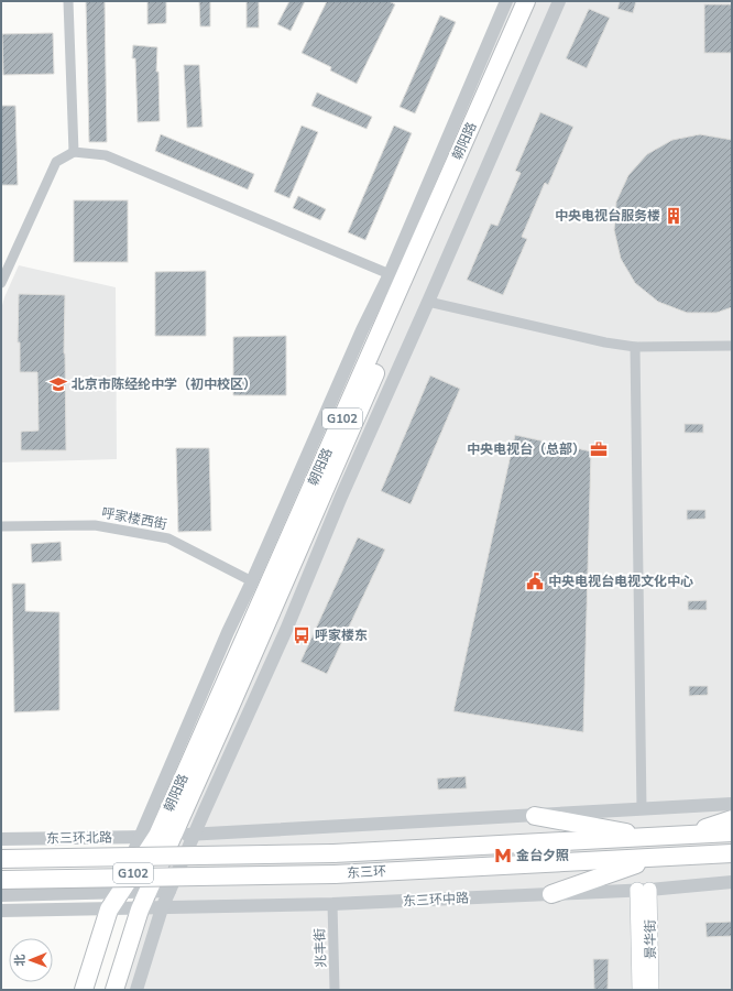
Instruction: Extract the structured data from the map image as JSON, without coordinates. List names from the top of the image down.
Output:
{
  "streets": {
    "highway": ["朝阳路", "G102", "东三环"],
    "main road": ["景华街"],
    "street": [
      "呼家楼西街",
      "东三环北路",
      "东三环中路",
      "兆丰街"
    ]
  },
  "crossings": [
    ["朝阳路", "G102"],
    ["朝阳路", "呼家楼西街"],
    ["朝阳路", "东三环北路"],
    ["G102", "东三环北路"],
    ["G102", "东三环中路"],
    ["东三环中路", "景华街"],
    ["东三环中路", "兆丰街"]
  ],
  "places": {
    "building": ["中央电视台服务楼"],
    "school or university": ["北京市陈经纶中学（初中校区）"],
    "office": ["中央电视台（总部）"],
    "public building": ["中央电视台电视文化中心"],
    "bus stop": ["呼家楼东"],
    "metro station": ["金台夕照"]
  },
  "north": "left"
}
